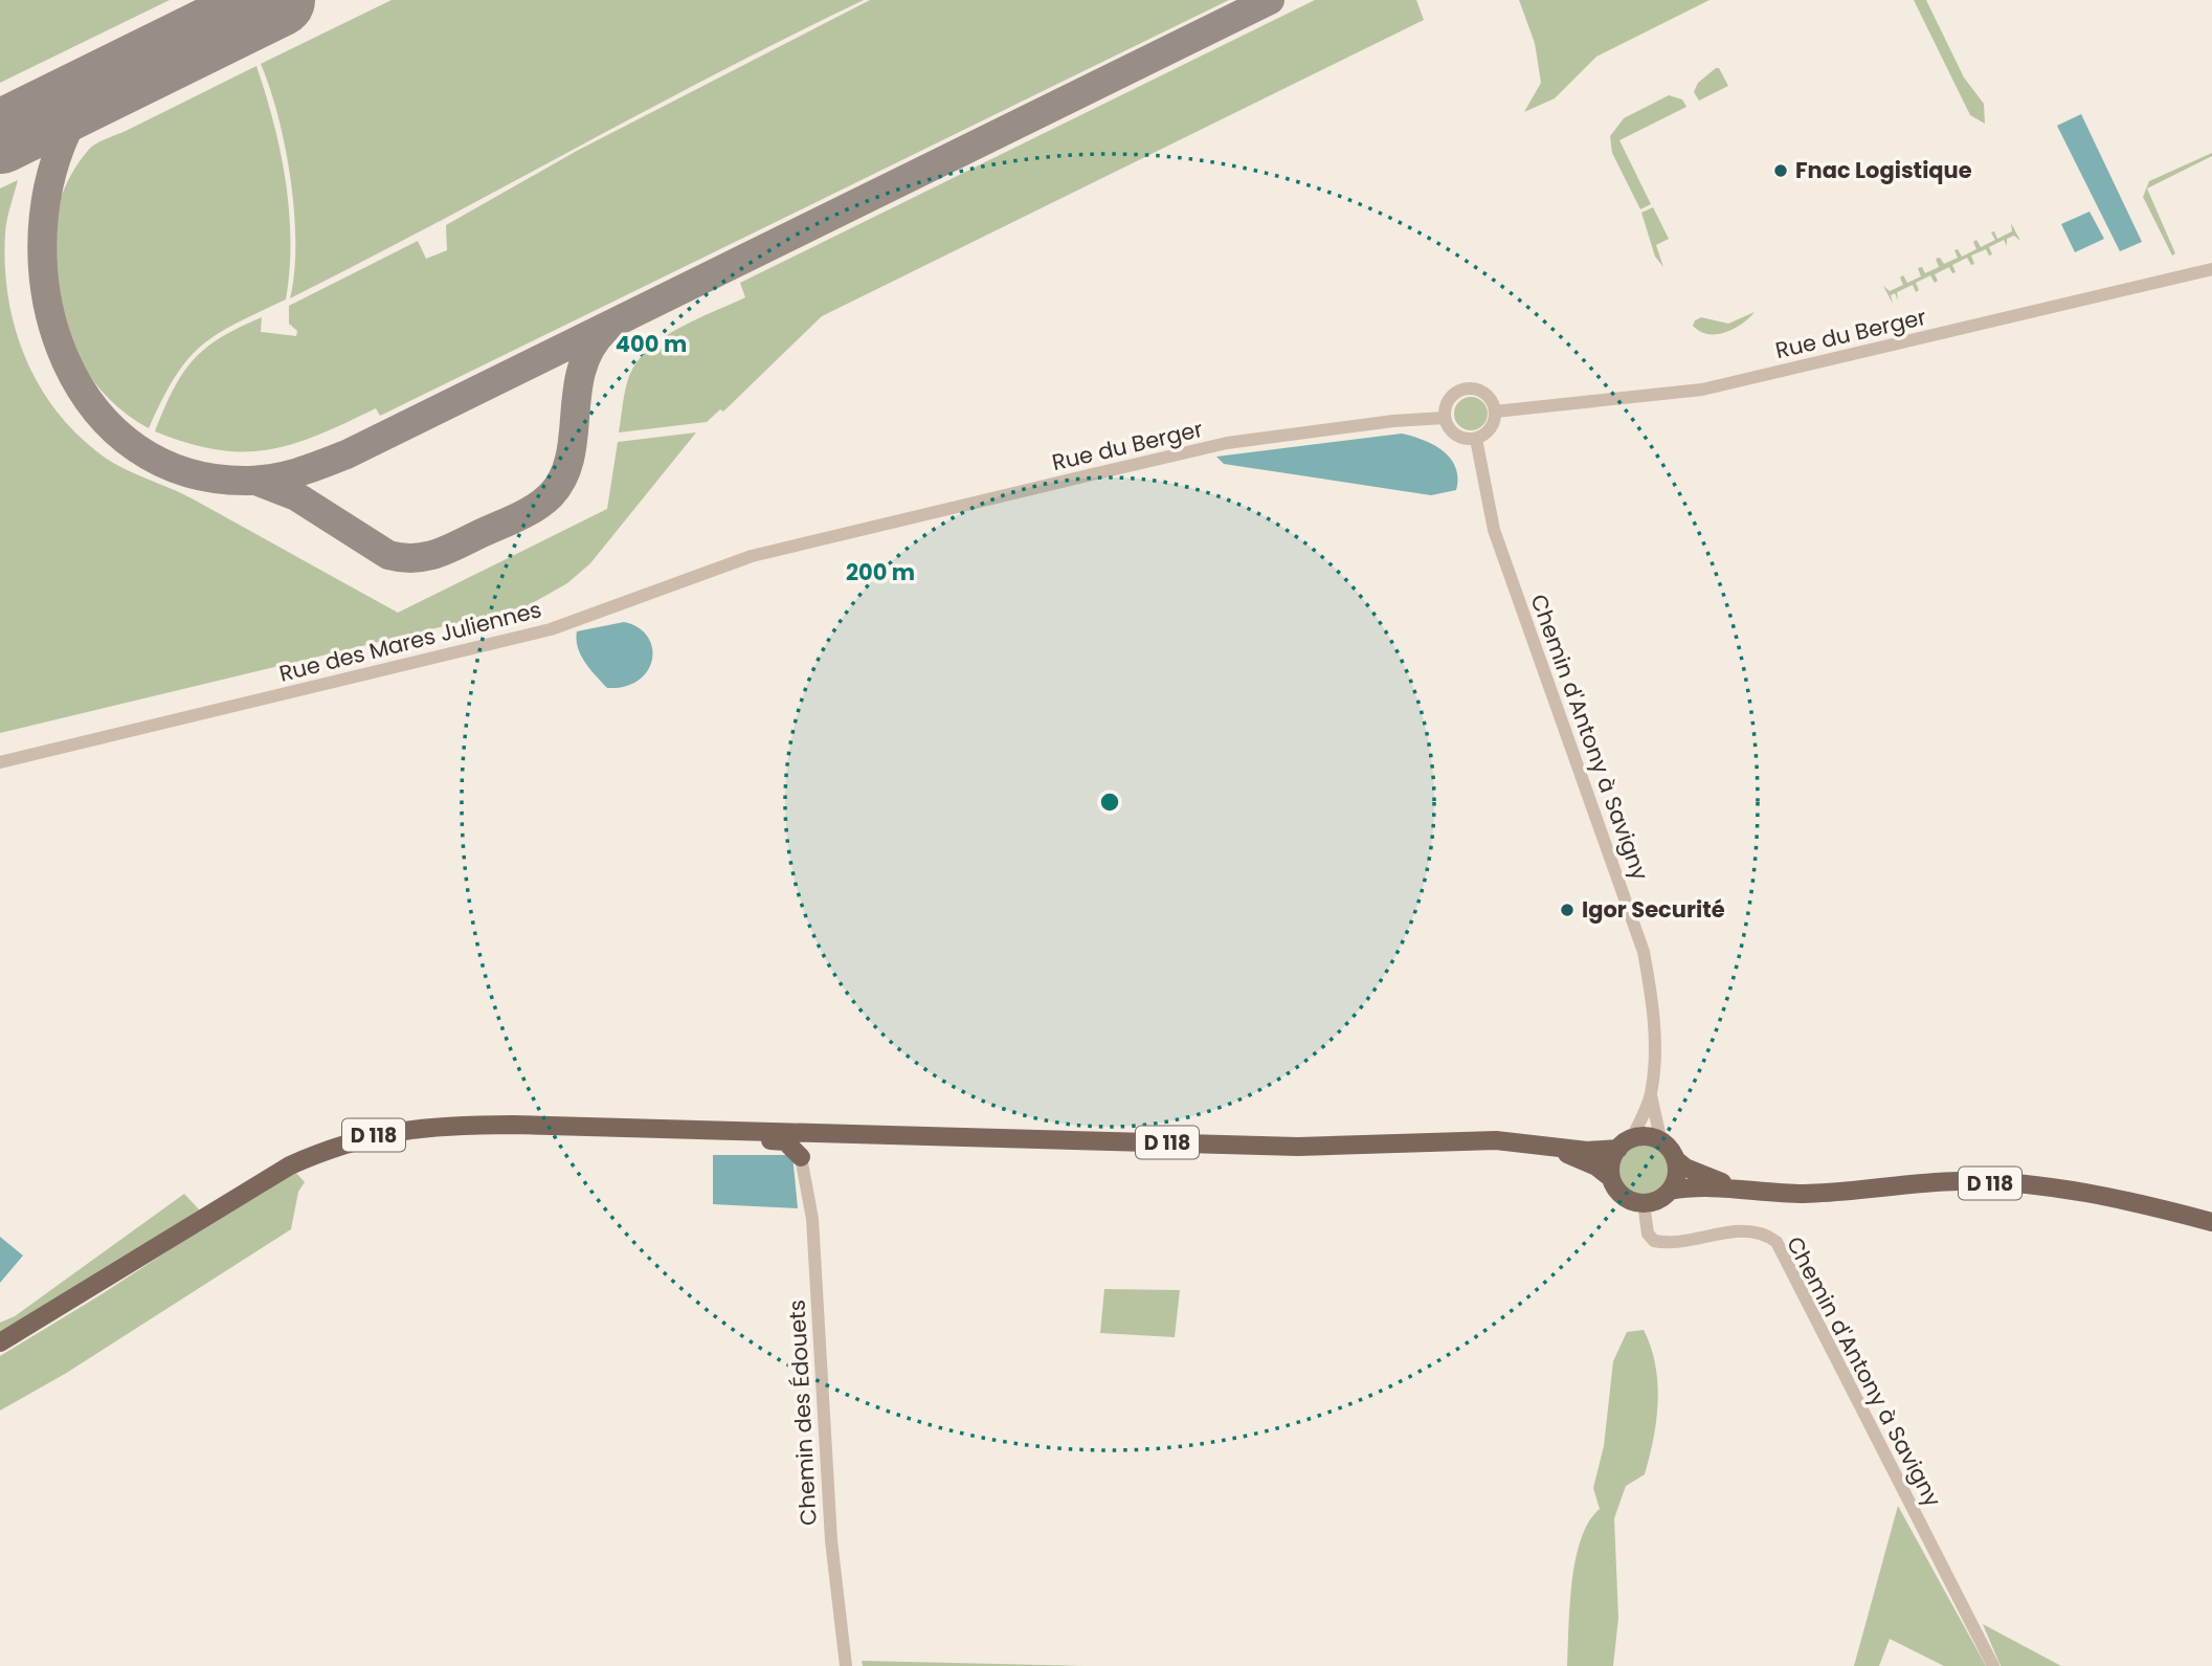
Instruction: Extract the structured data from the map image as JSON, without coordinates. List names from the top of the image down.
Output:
{
  "streets": {
    "main road": ["D 118"],
    "street": [
      "Rue du Berger",
      "Rue des Mares Juliennes",
      "Chemin d'Antony à Savigny",
      "Chemin des Édouets"
    ]
  },
  "crossings": [
    ["Rue du Berger", "Rue des Mares Juliennes"],
    ["Rue du Berger", "Chemin d'Antony à Savigny"],
    ["Chemin d'Antony à Savigny", "D 118"]
  ],
  "places": ["Fnac Logistique", "Igor Securité"],
  "rings": ["400 m", "200 m"]
}
